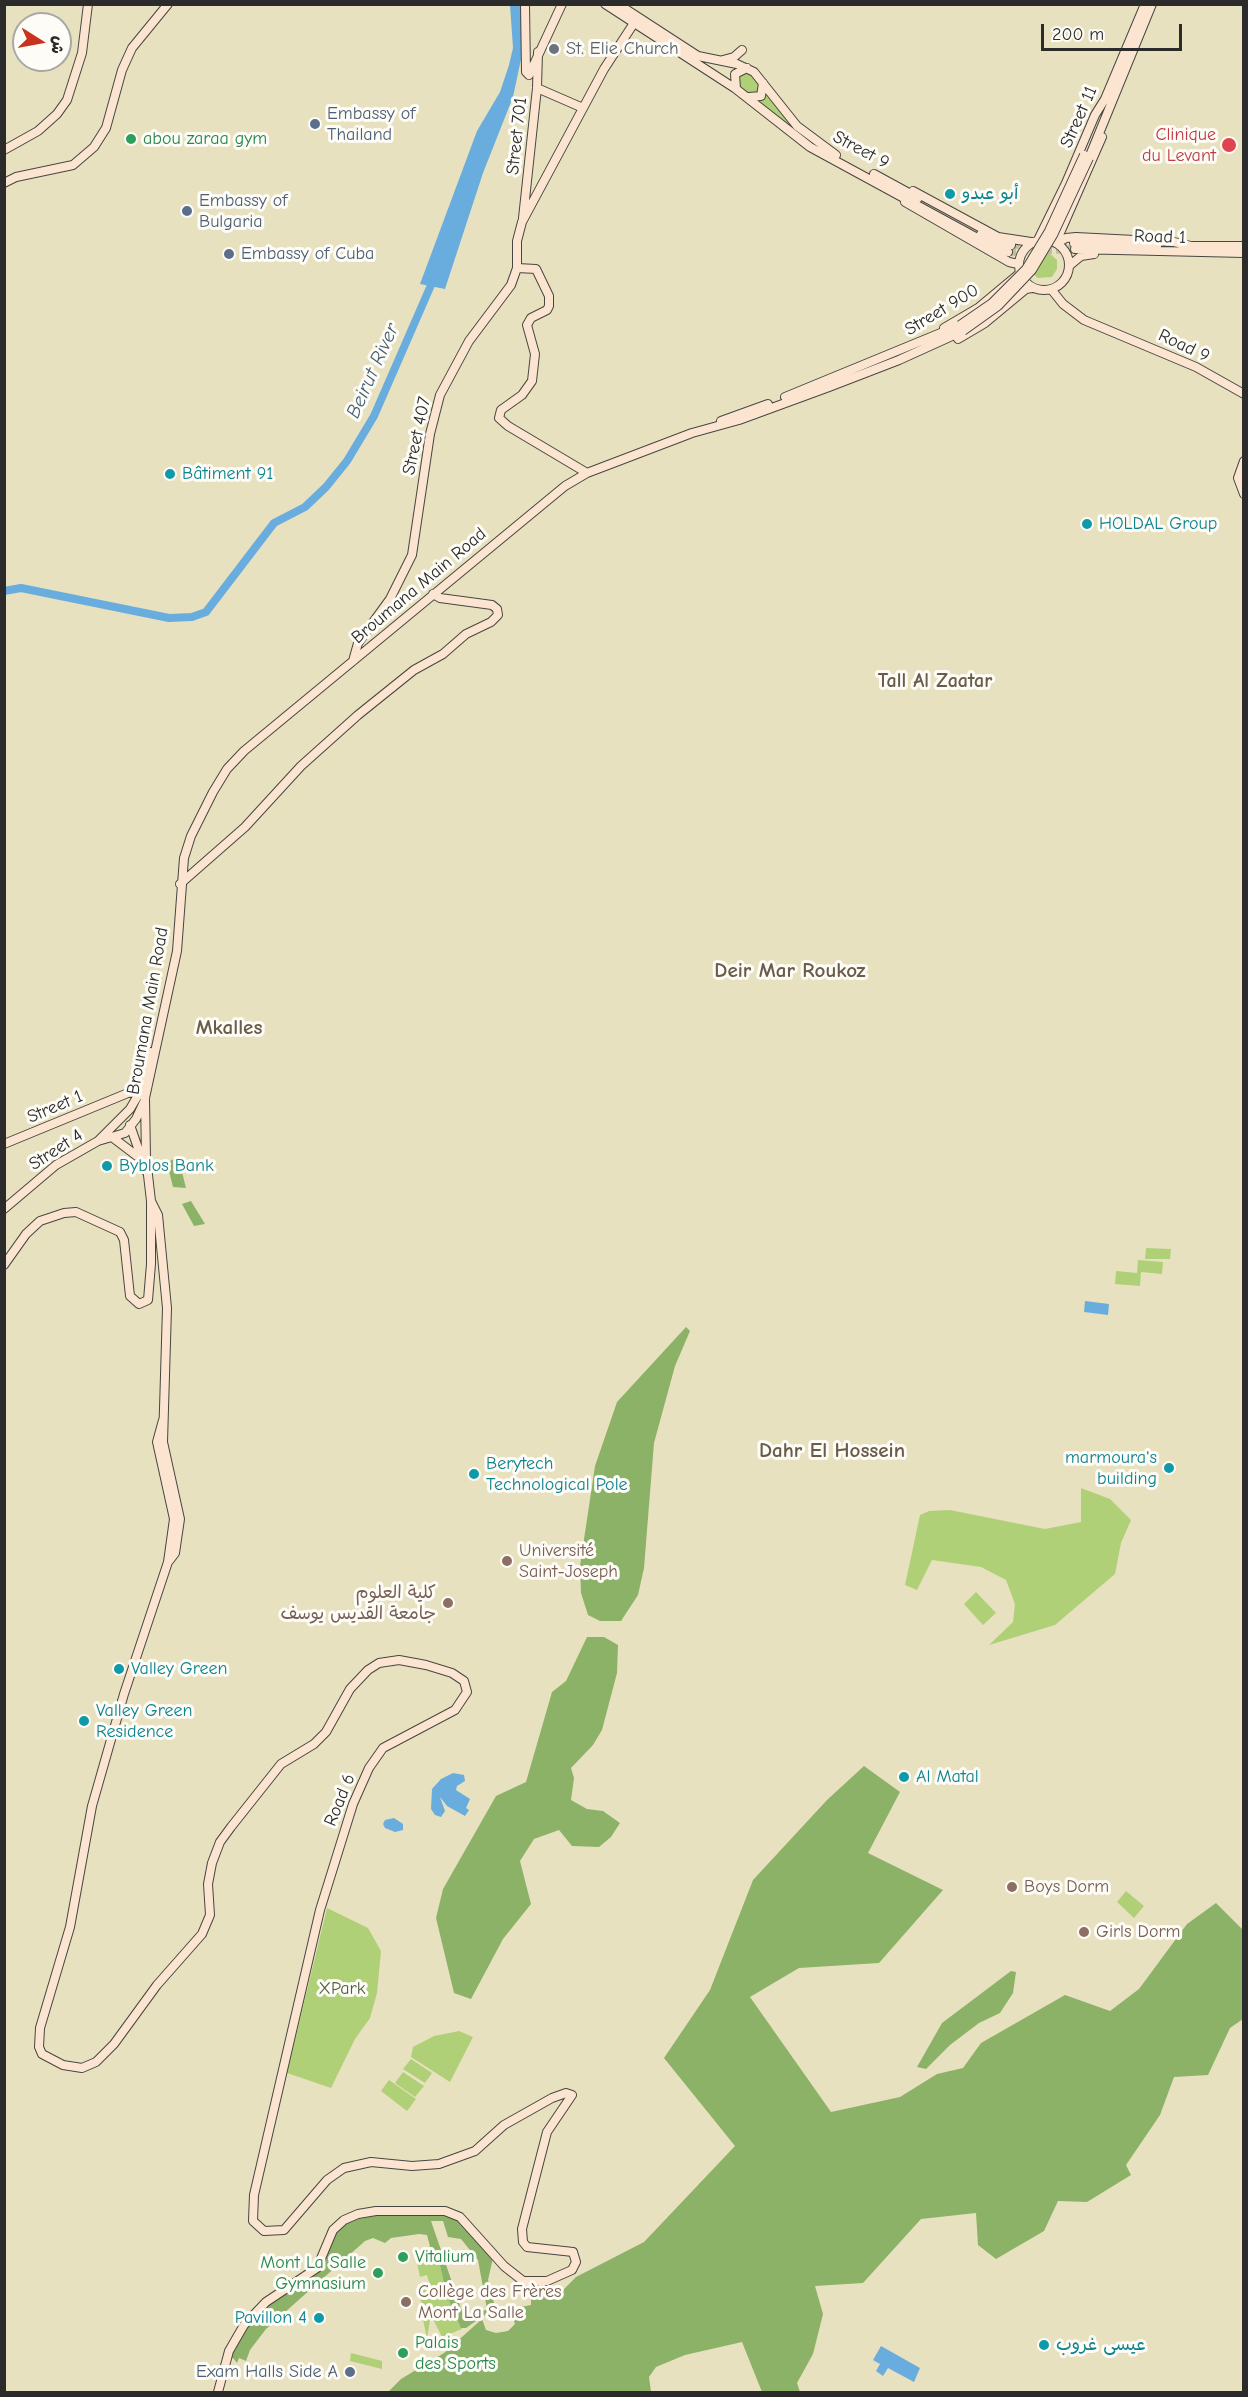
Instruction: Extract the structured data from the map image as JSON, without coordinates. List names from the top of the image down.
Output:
{
  "streets": {
    "street": [
      "Street 11",
      "Street 701",
      "Street 9",
      "Road 1",
      "Street 900",
      "Road 9",
      "Street 407",
      "Broumana Main Road",
      "Street 1",
      "Street 4",
      "Road 6"
    ]
  },
  "crossings": [
    ["Street 11", "Street 900"],
    ["Street 11", "Road 9"],
    ["Street 701", "Street 407"],
    ["Street 900", "Road 9"],
    ["Street 407", "Broumana Main Road"],
    ["Broumana Main Road", "Street 1"],
    ["Broumana Main Road", "Road 6"]
  ],
  "districts": [
    "Tall Al Zaatar",
    "Deir Mar Roukoz",
    "Mkalles",
    "Dahr El Hossein"
  ],
  "water": ["Beirut River"],
  "parks": ["XPark"],
  "places": [
    "St. Elie Church",
    "Embassy of Thailand",
    "abou zaraa gym",
    "Clinique du Levant",
    "أبو عبدو",
    "Embassy of Bulgaria",
    "Embassy of Cuba",
    "Bâtiment 91",
    "HOLDAL Group",
    "Byblos Bank",
    "marmoura's building",
    "Berytech Technological Pole",
    "Université Saint-Joseph",
    "كلية العلوم جامعة القديس يوسف",
    "Valley Green",
    "Valley Green Residence",
    "Al Matal",
    "Boys Dorm",
    "Girls Dorm",
    "Vitalium",
    "Mont La Salle Gymnasium",
    "Collège des Frères Mont La Salle",
    "Pavillon 4",
    "عيسى غروب",
    "Palais des Sports",
    "Exam Halls Side A"
  ],
  "scale_bar": "200 m",
  "north": "right"
}
